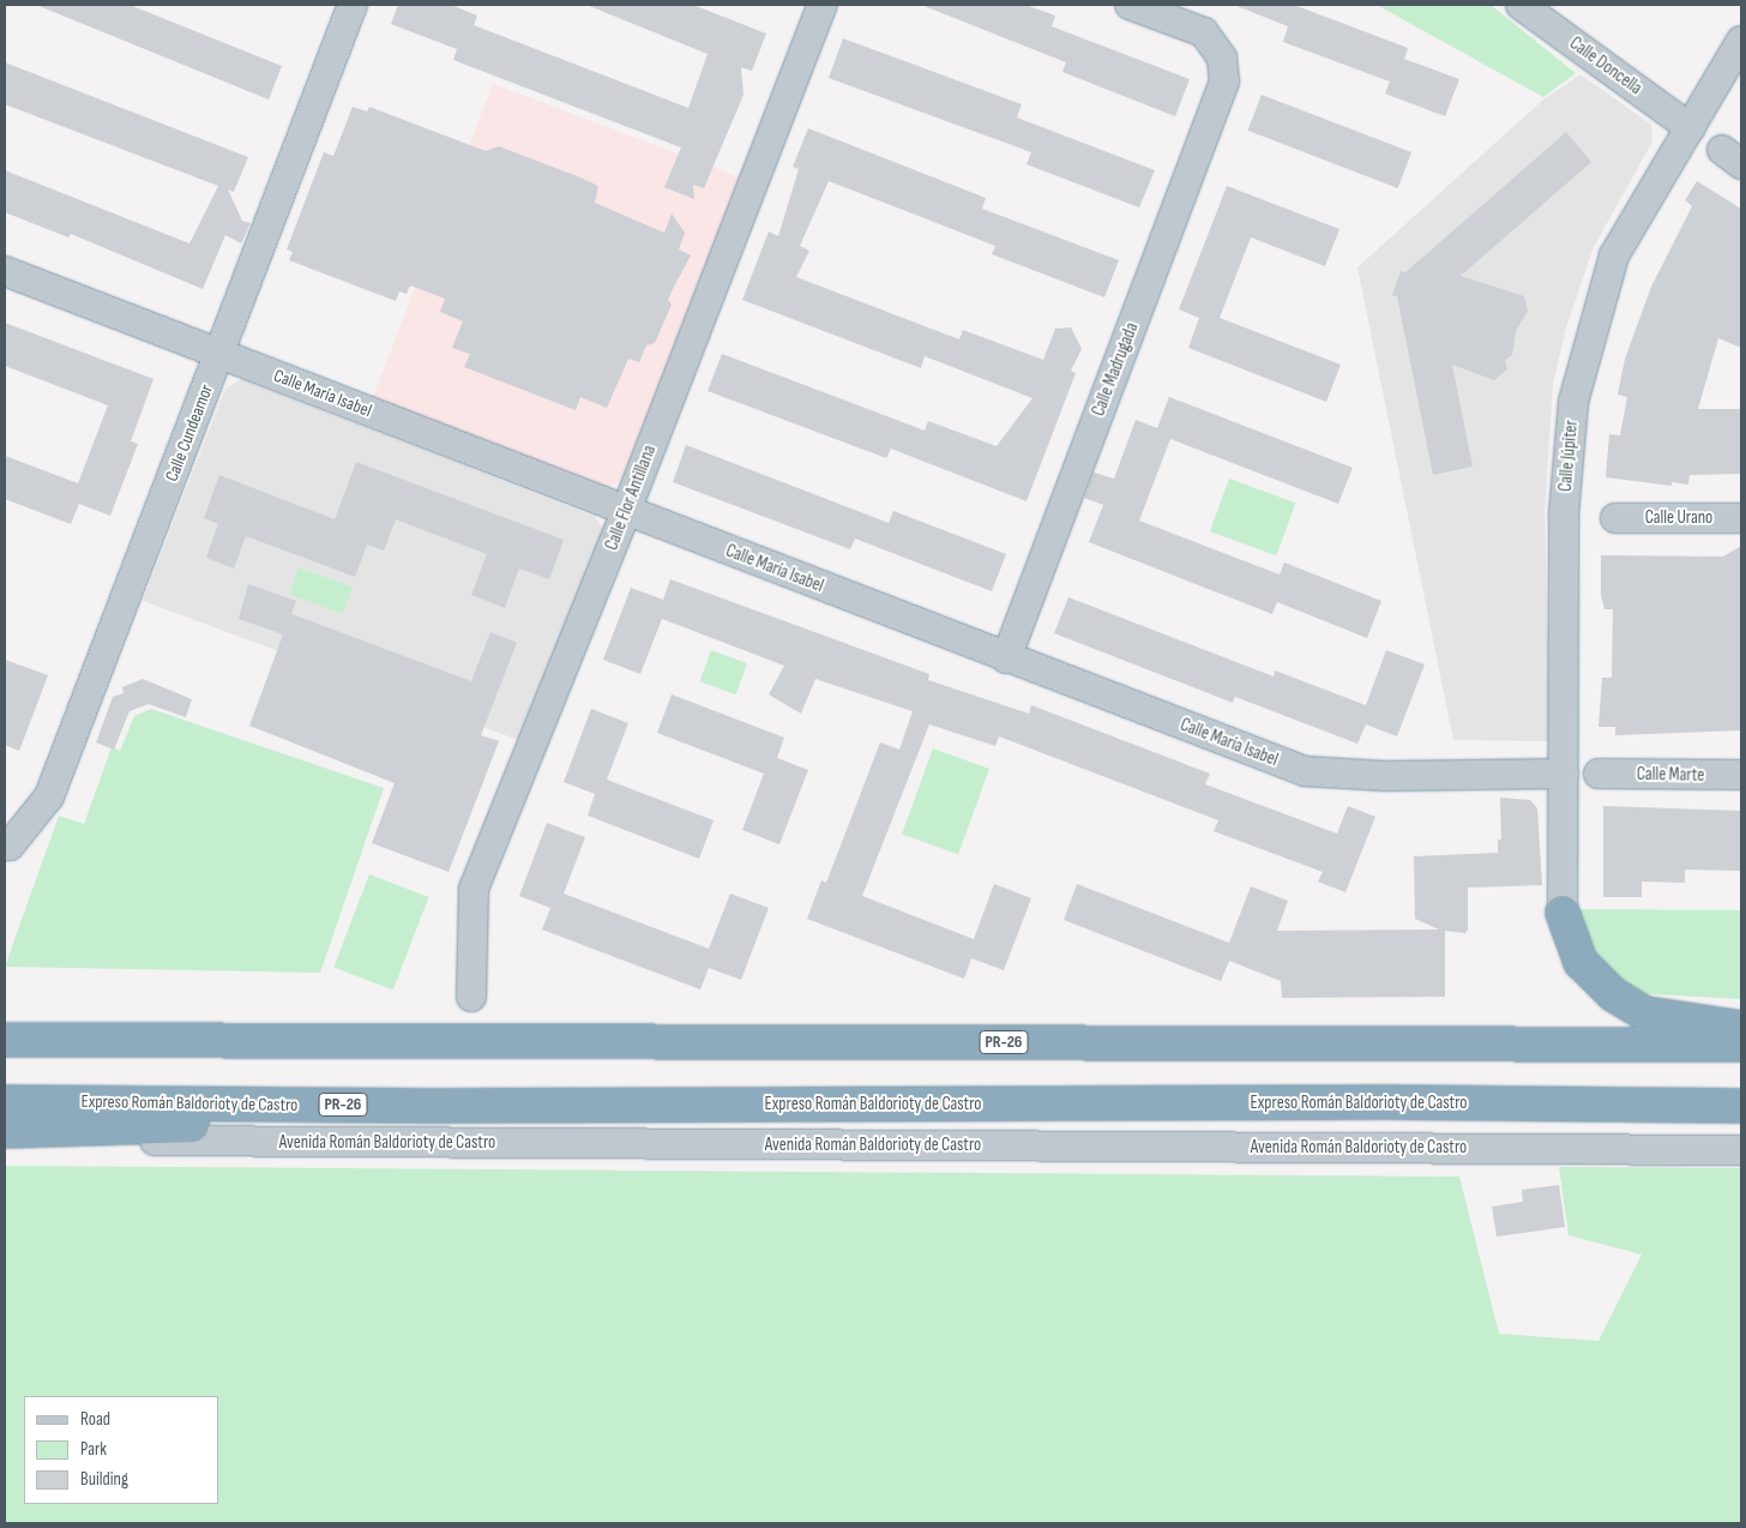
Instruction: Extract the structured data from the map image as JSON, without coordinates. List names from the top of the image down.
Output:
{
  "streets": {
    "highway": ["PR-26", "Expreso Román Baldorioty de Castro"],
    "street": [
      "Calle Doncella",
      "Calle Madrugada",
      "Calle María Isabel",
      "Calle Cundeamor",
      "Calle Júpiter",
      "Calle Flor Antillana",
      "Calle Urano",
      "Calle Marte",
      "Avenida Román Baldorioty de Castro"
    ]
  },
  "crossings": [
    ["Calle Doncella", "Calle Júpiter"],
    ["Calle Madrugada", "Calle María Isabel"],
    ["Calle María Isabel", "Calle Cundeamor"],
    ["Calle María Isabel", "Calle Júpiter"],
    ["Calle María Isabel", "Calle Flor Antillana"]
  ],
  "legend": ["Road", "Park", "Building"]
}
